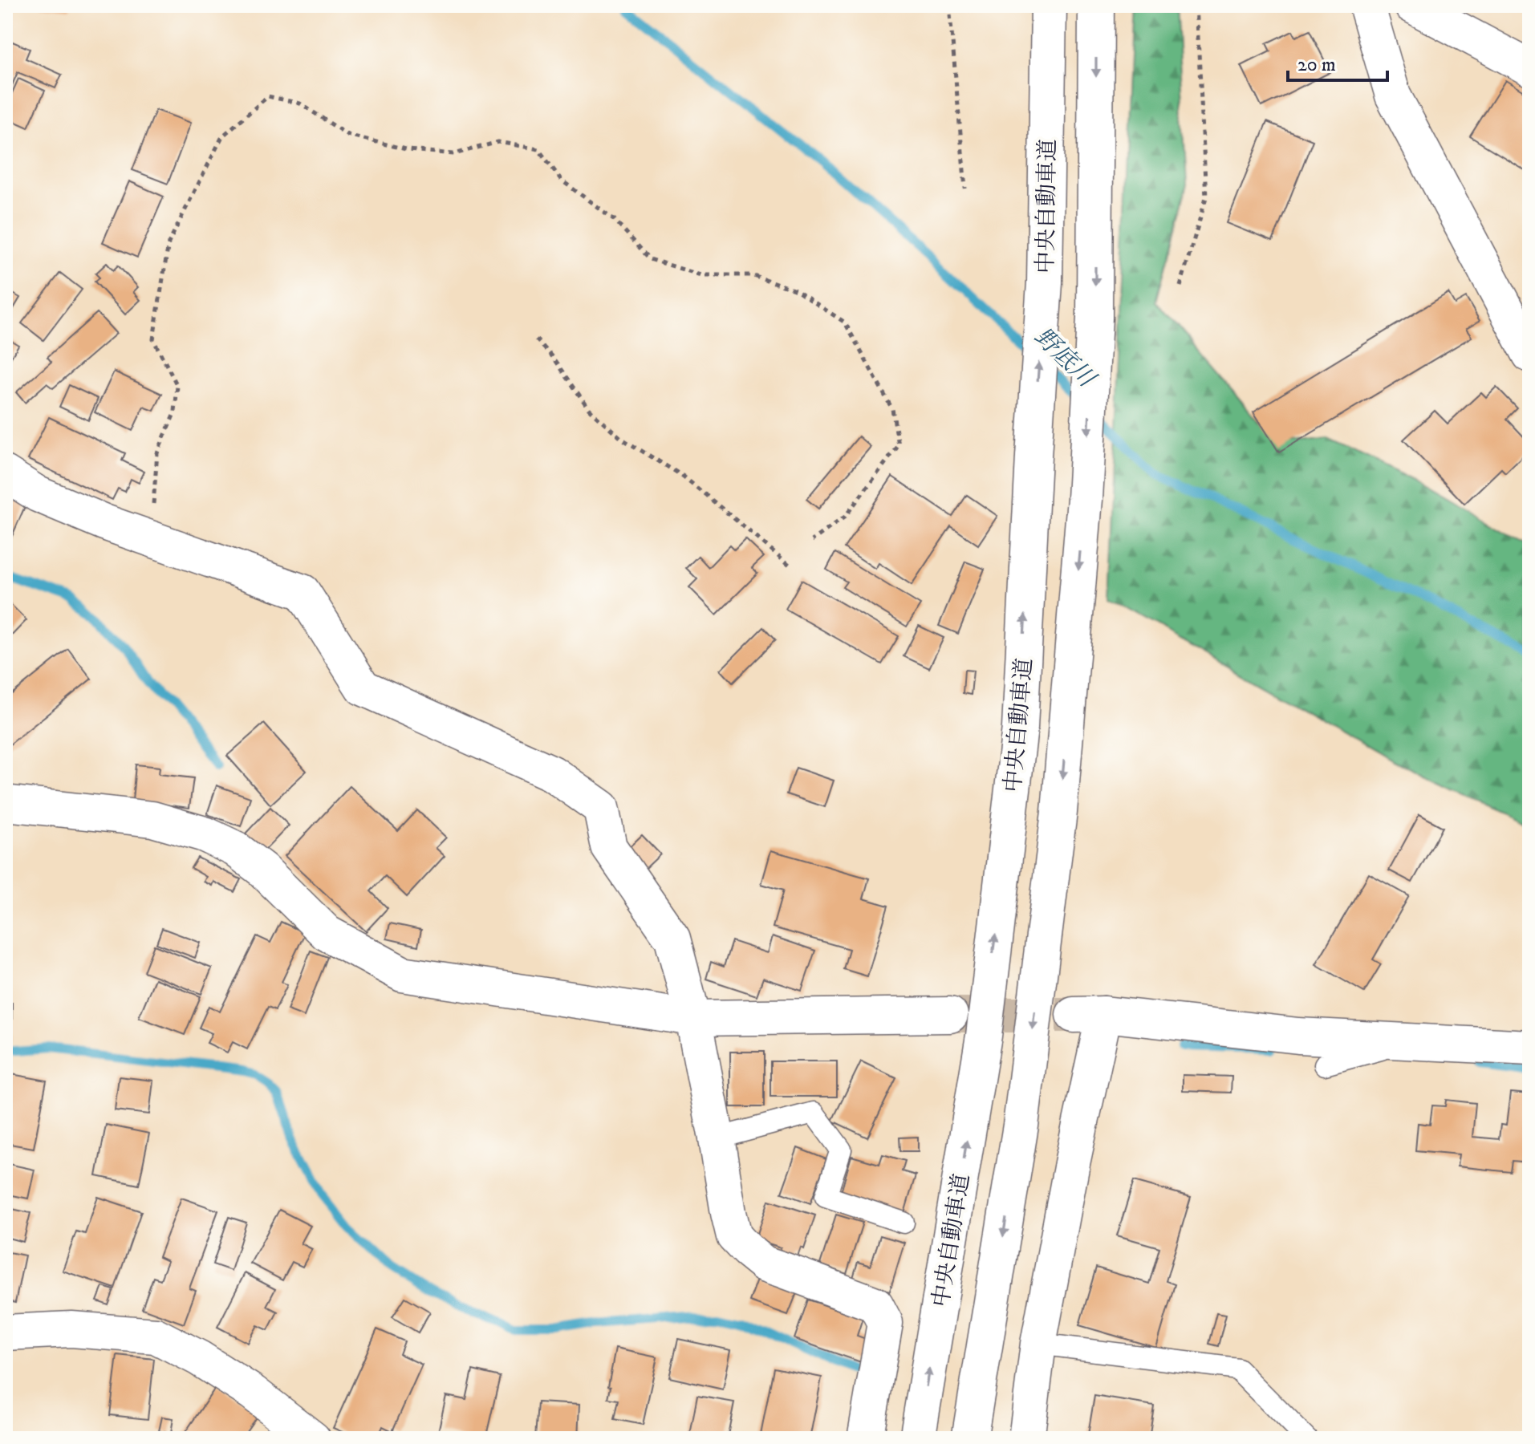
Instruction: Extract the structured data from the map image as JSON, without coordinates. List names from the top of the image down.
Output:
{
  "streets": {
    "main road": ["中央自動車道"]
  },
  "water": ["野底川"],
  "scale_bar": "20 m"
}
